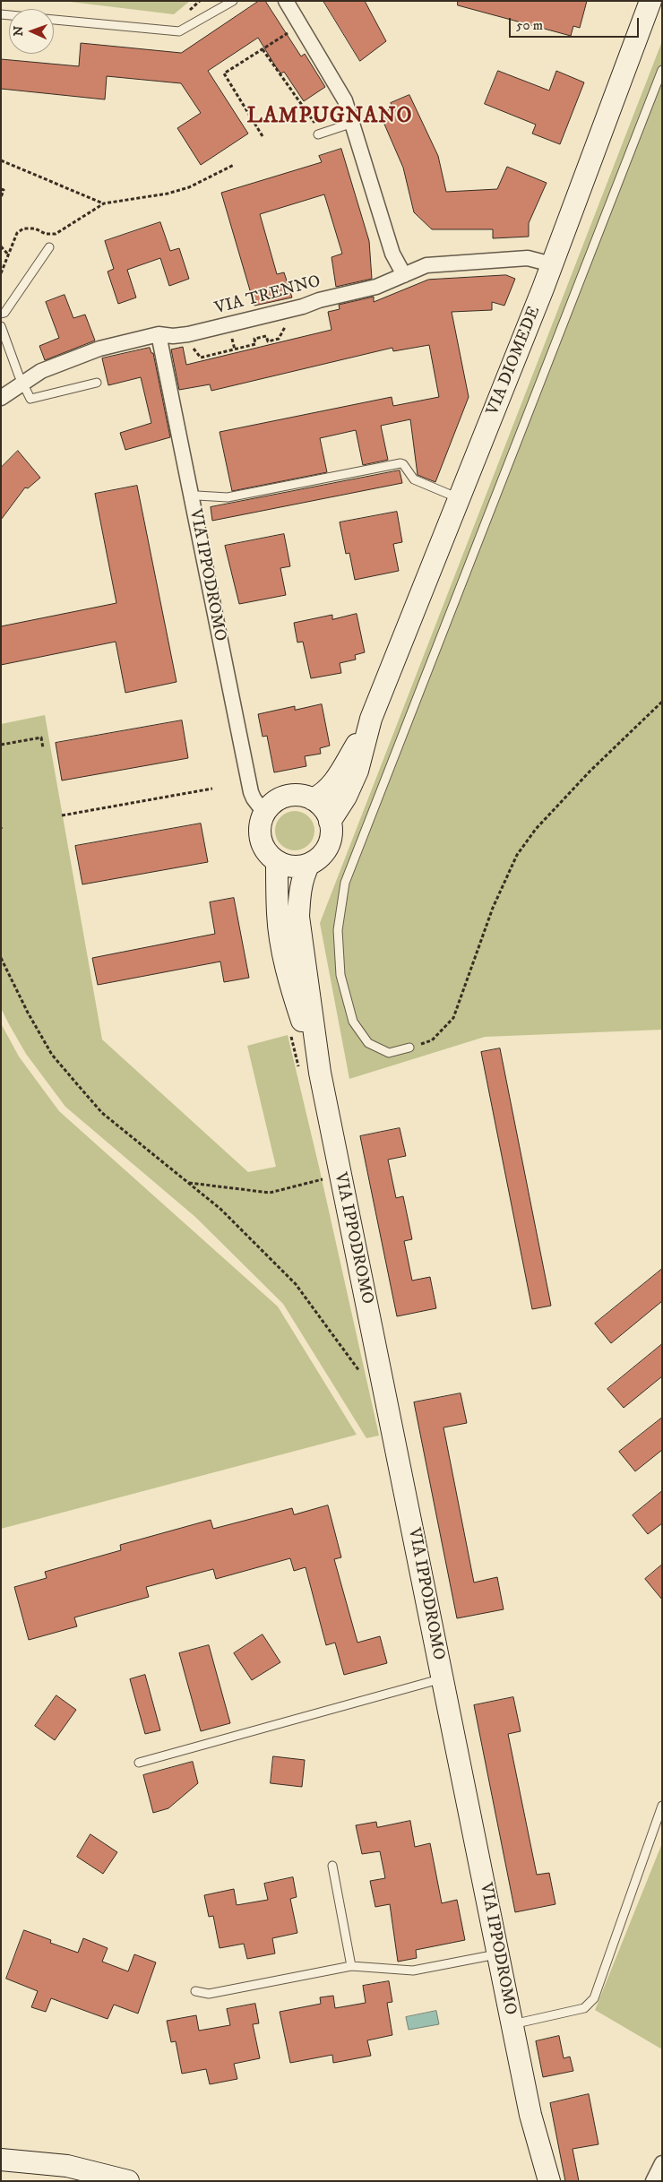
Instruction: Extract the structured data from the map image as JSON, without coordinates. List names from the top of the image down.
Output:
{
  "streets": {
    "street": ["VIA TRENNO", "VIA DIOMEDE", "VIA IPPODROMO"]
  },
  "crossings": [
    ["VIA TRENNO", "VIA DIOMEDE"],
    ["VIA TRENNO", "VIA IPPODROMO"],
    ["VIA DIOMEDE", "VIA IPPODROMO"]
  ],
  "districts": ["LAMPUGNANO"],
  "scale_bar": "50 m",
  "north": "left"
}
